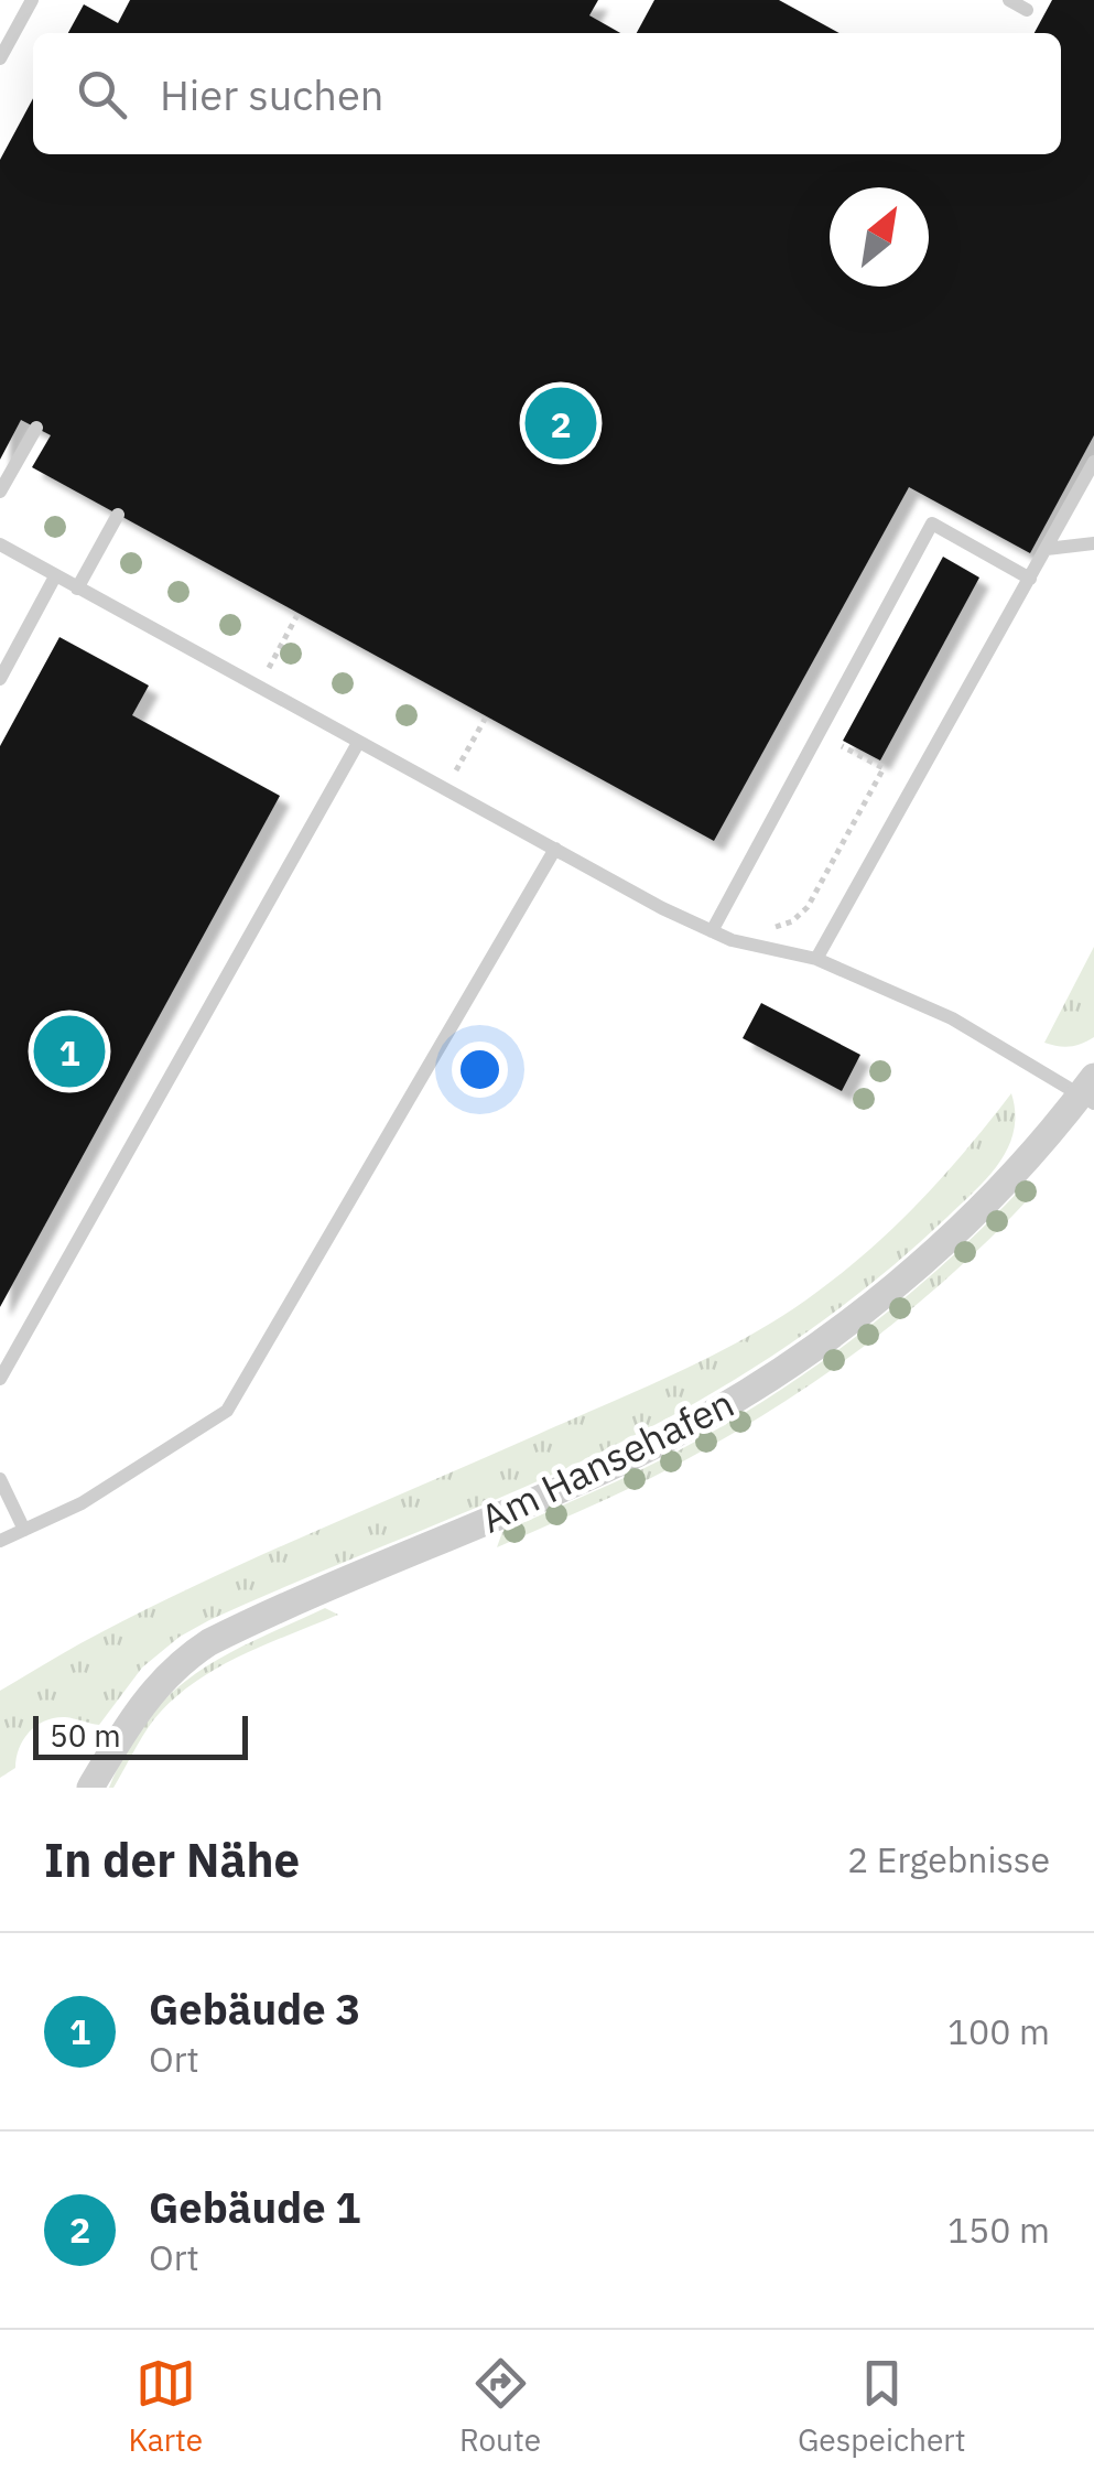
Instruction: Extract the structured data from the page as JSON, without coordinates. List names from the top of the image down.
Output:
{
  "streets": {
    "street": ["Am Hansehafen"]
  },
  "scale_bar": "50 m",
  "north": "top right",
  "page": {
    "search": "Hier suchen",
    "pins": ["2", "1"],
    "scale": "50 m",
    "heading": ["In der Nähe", "2 Ergebnisse"],
    "list": [
      {
        "mark": "1",
        "name": "Gebäude 3",
        "note": "Ort",
        "value": "100 m"
      },
      {
        "mark": "2",
        "name": "Gebäude 1",
        "note": "Ort",
        "value": "150 m"
      }
    ],
    "nav": ["Karte", "Route", "Gespeichert"]
  }
}
